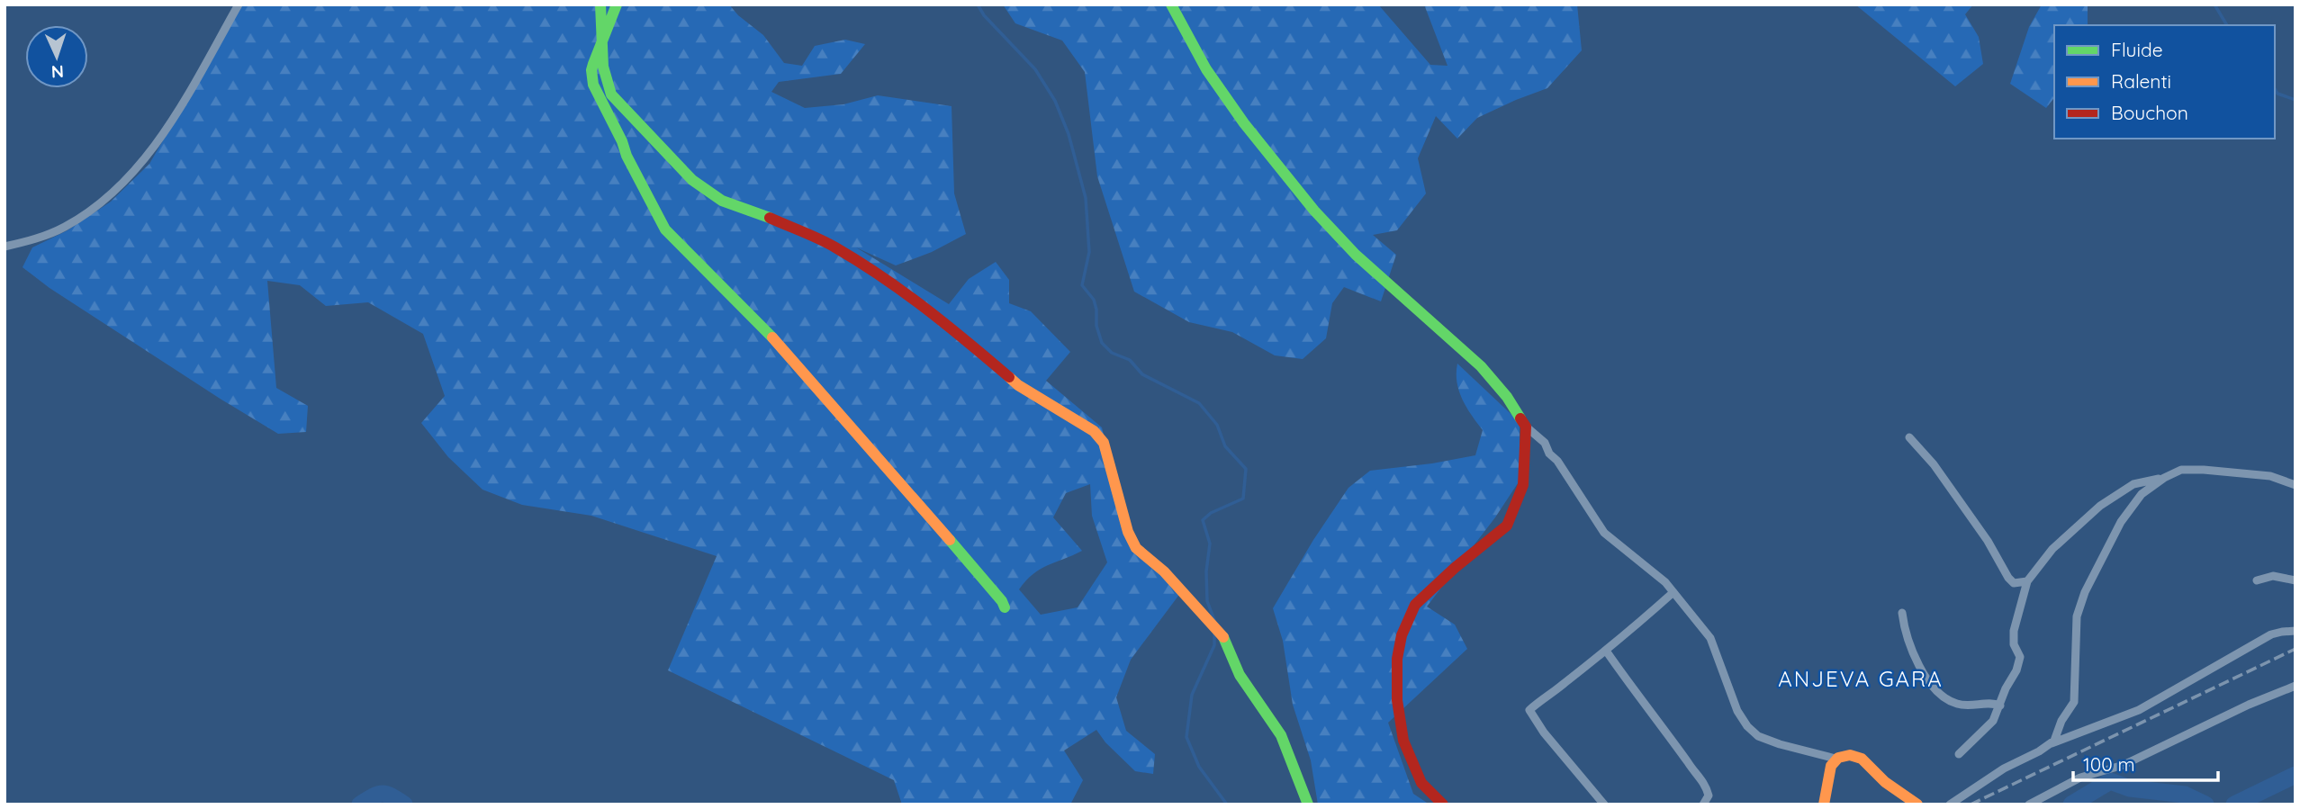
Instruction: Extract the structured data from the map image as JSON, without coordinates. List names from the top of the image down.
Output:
{
  "districts": ["ANJEVA GARA"],
  "legend": ["Fluide", "Ralenti", "Bouchon"],
  "scale_bar": "100 m",
  "north": "bottom"
}
